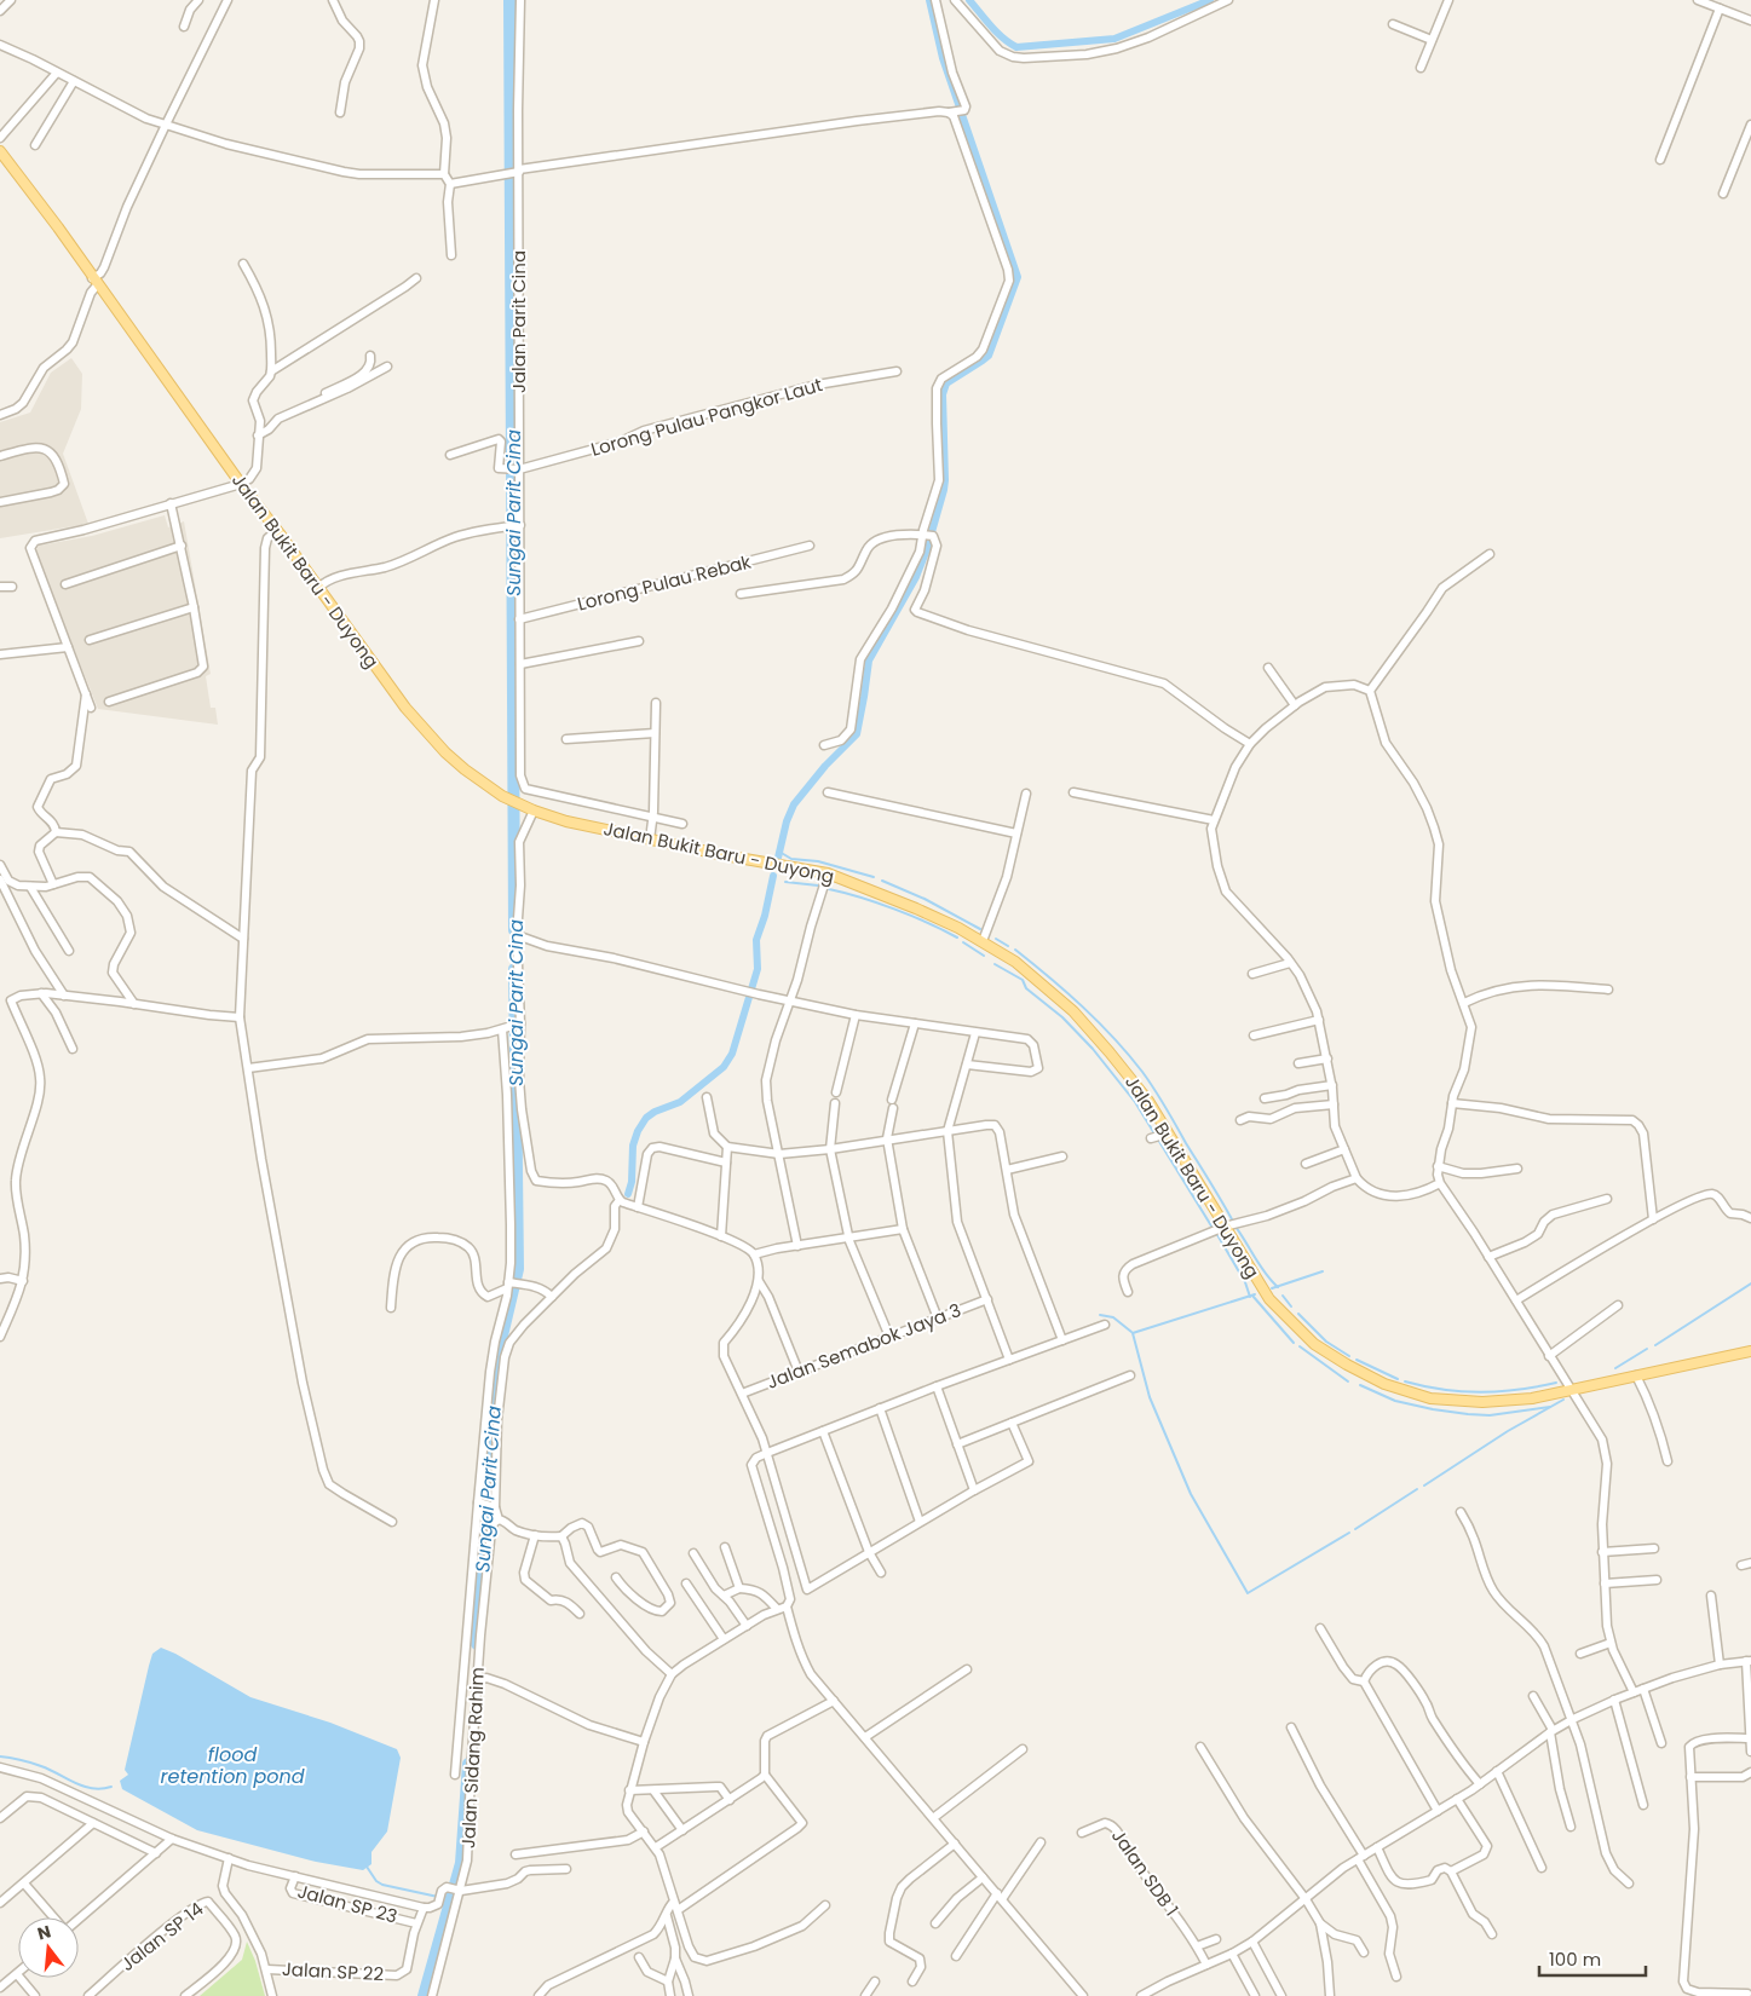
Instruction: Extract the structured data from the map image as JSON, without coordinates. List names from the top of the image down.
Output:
{
  "streets": {
    "main road": ["Jalan Bukit Baru - Duyong"],
    "street": [
      "Jalan Parit Cina",
      "Lorong Pulau Pangkor Laut",
      "Lorong Pulau Rebak",
      "Jalan Semabok Jaya 3",
      "Jalan Sidang Rahim",
      "Jalan SDB 1",
      "Jalan SP 23",
      "Jalan SP 14",
      "Jalan SP 22"
    ]
  },
  "crossings": [
    ["Jalan Parit Cina", "Lorong Pulau Pangkor Laut"],
    ["Jalan Parit Cina", "Lorong Pulau Rebak"],
    ["Jalan SP 23", "Jalan SP 22"]
  ],
  "water": ["Sungai Parit Cina", "flood retention pond"],
  "scale_bar": "100 m",
  "north": "top"
}
